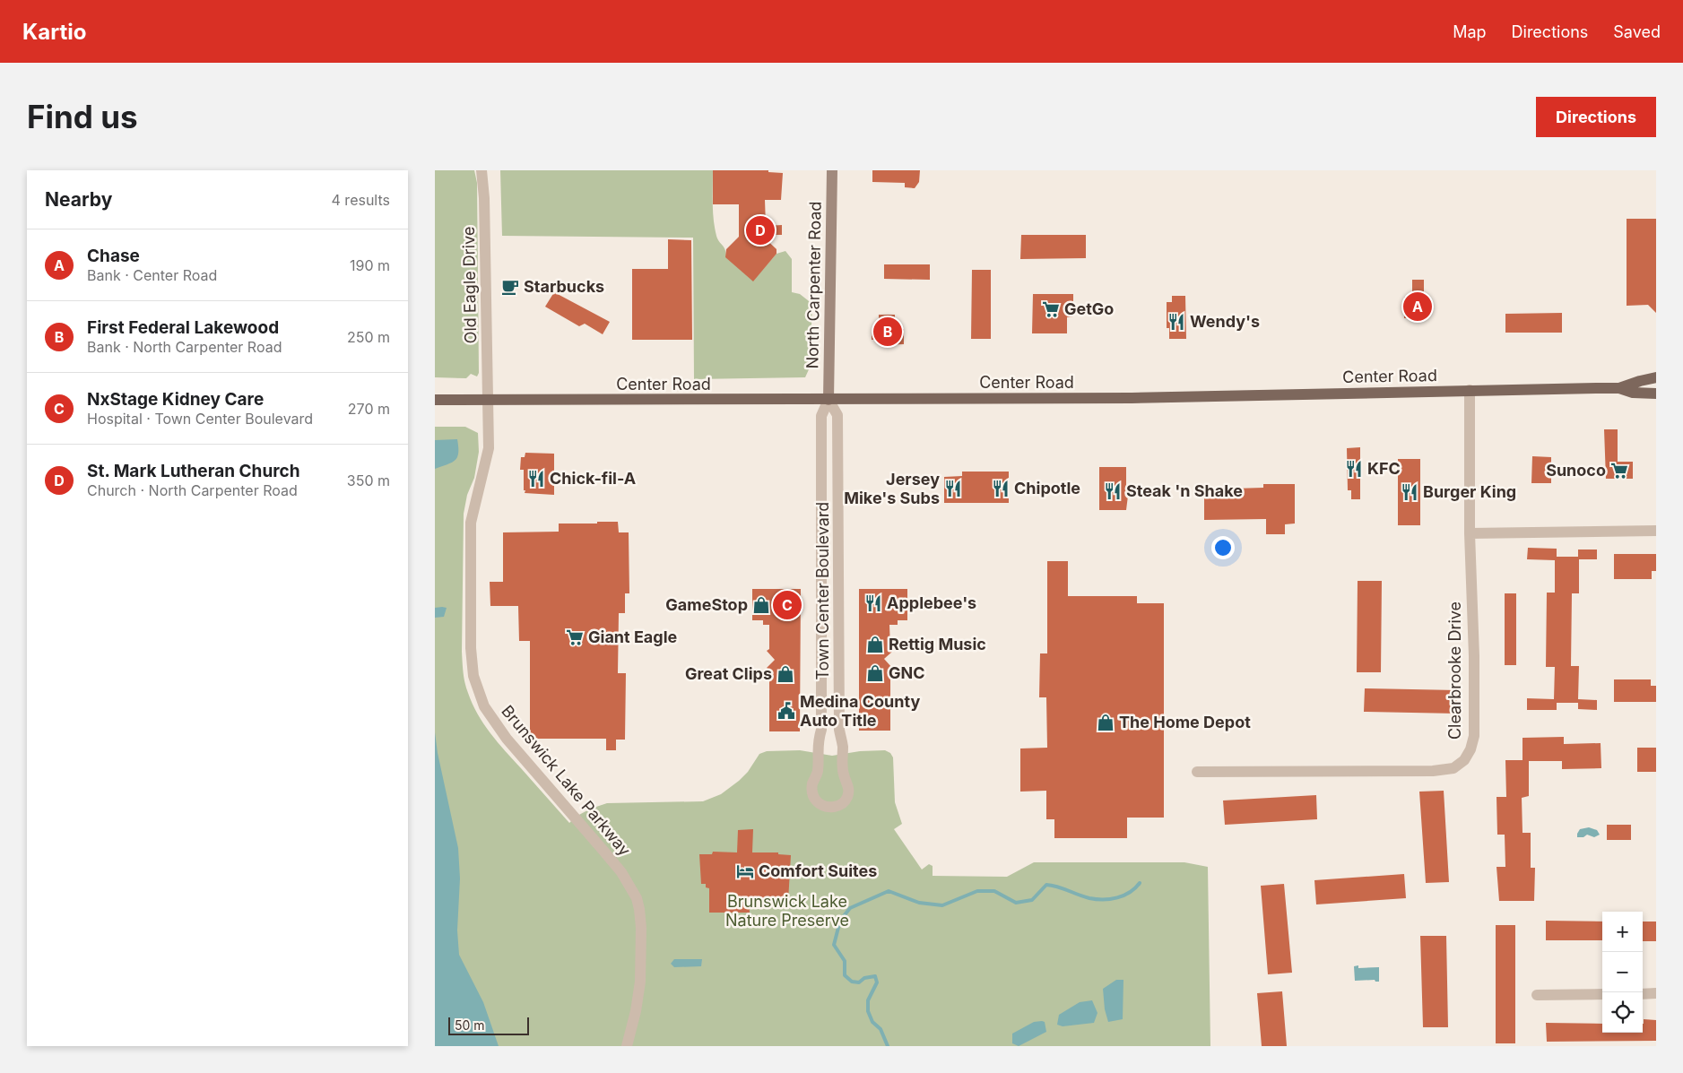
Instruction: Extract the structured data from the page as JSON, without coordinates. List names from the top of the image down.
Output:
{
  "streets": {
    "main road": ["Center Road"],
    "street": [
      "Old Eagle Drive",
      "North Carpenter Road",
      "Town Center Boulevard",
      "Clearbrooke Drive",
      "Brunswick Lake Parkway"
    ]
  },
  "crossings": [
    ["Old Eagle Drive", "Center Road"],
    ["Old Eagle Drive", "Brunswick Lake Parkway"],
    ["North Carpenter Road", "Center Road"],
    ["North Carpenter Road", "Town Center Boulevard"],
    ["Center Road", "Town Center Boulevard"],
    ["Center Road", "Clearbrooke Drive"],
    ["Center Road", "Brunswick Lake Parkway"]
  ],
  "parks": ["Brunswick Lake Nature Preserve"],
  "places": {
    "cafe": ["Starbucks"],
    "supermarket": ["GetGo", "Sunoco", "Giant Eagle"],
    "restaurant": [
      "Wendy's",
      "KFC",
      "Chick-fil-A",
      "Jersey Mike's Subs",
      "Chipotle",
      "Steak 'n Shake",
      "Burger King",
      "Applebee's"
    ],
    "shop": [
      "GameStop",
      "Rettig Music",
      "GNC",
      "Great Clips",
      "The Home Depot"
    ],
    "public building": ["Medina County Auto Title"],
    "hotel": ["Comfort Suites"]
  },
  "scale_bar": "50 m",
  "page": {
    "header": "Kartio",
    "nav": ["Map", "Directions", "Saved"],
    "buttons": "Directions",
    "title": "Find us",
    "heading": ["Nearby", "4 results"],
    "pins": [
      "D",
      "A",
      "B",
      "C"
    ],
    "list": [
      {
        "mark": "A",
        "name": "Chase",
        "note": "Bank · Center Road",
        "value": "190 m"
      },
      {
        "mark": "B",
        "name": "First Federal Lakewood",
        "note": "Bank · North Carpenter Road",
        "value": "250 m"
      },
      {
        "mark": "C",
        "name": "NxStage Kidney Care",
        "note": "Hospital · Town Center Boulevard",
        "value": "270 m"
      },
      {
        "mark": "D",
        "name": "St. Mark Lutheran Church",
        "note": "Church · North Carpenter Road",
        "value": "350 m"
      }
    ],
    "map_buttons": ["+", "−"],
    "scale": "50 m"
  }
}
